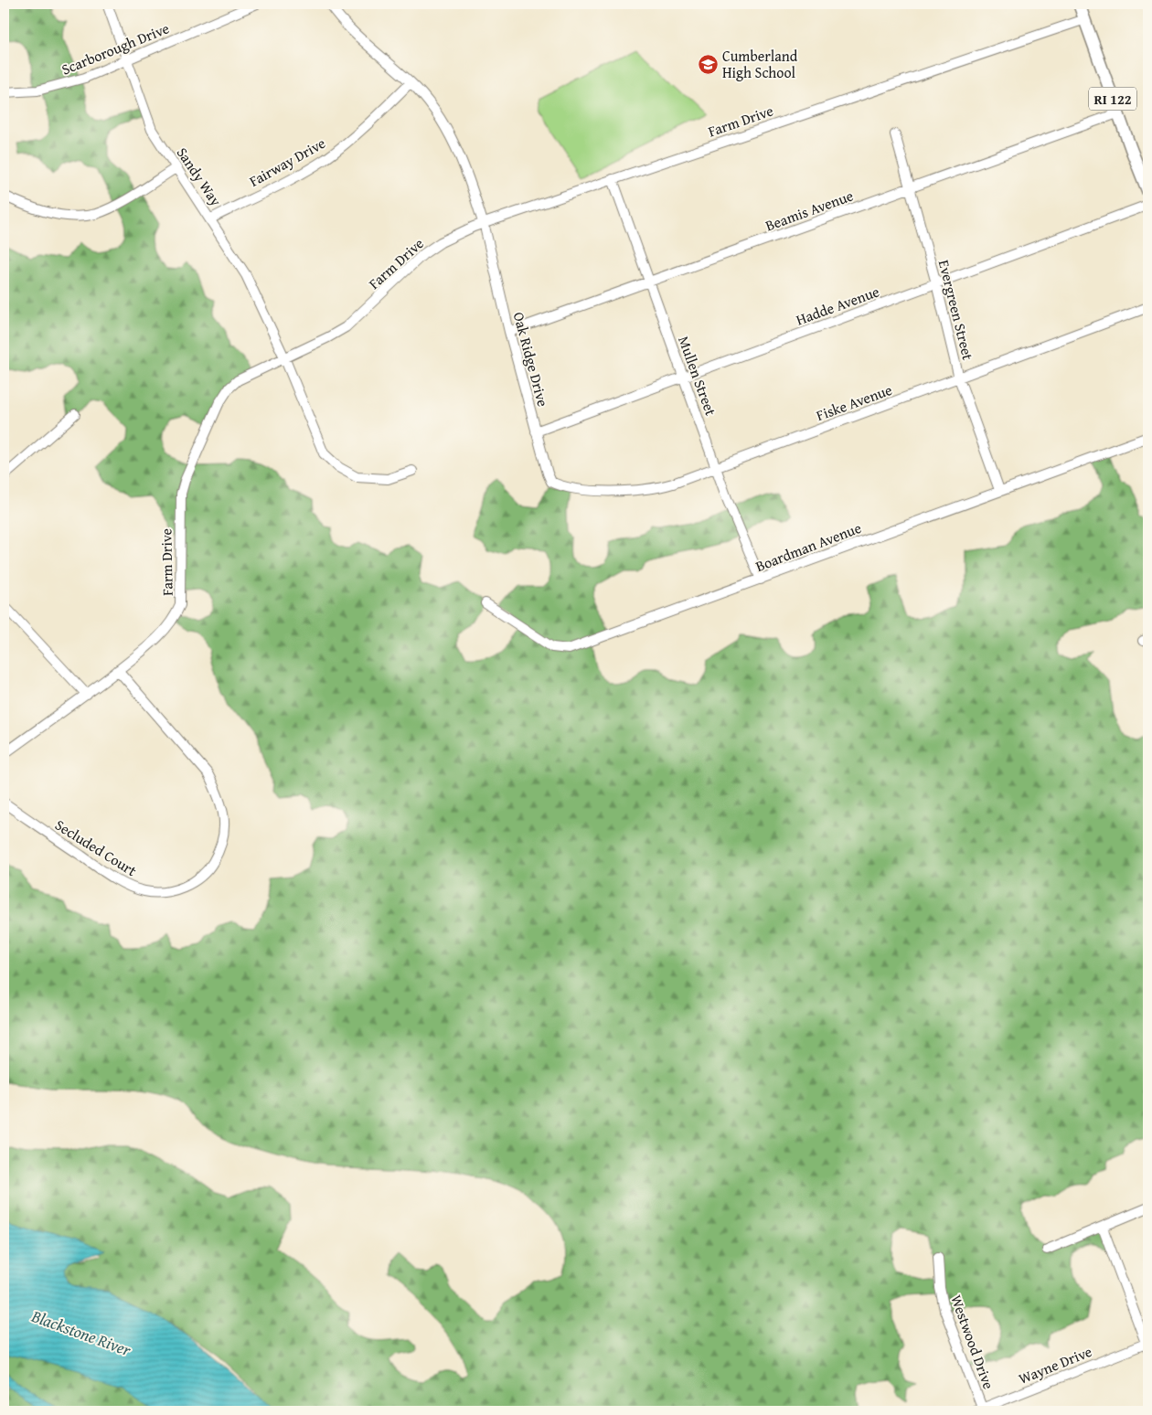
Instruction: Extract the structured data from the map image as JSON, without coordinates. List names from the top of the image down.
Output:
{
  "streets": {
    "main road": ["RI 122"],
    "street": [
      "Scarborough Drive",
      "Farm Drive",
      "Fairway Drive",
      "Sandy Way",
      "Beamis Avenue",
      "Hadde Avenue",
      "Evergreen Street",
      "Oak Ridge Drive",
      "Mullen Street",
      "Fiske Avenue",
      "Boardman Avenue",
      "Secluded Court",
      "Westwood Drive",
      "Wayne Drive"
    ]
  },
  "crossings": [
    ["Scarborough Drive", "Sandy Way"],
    ["RI 122", "Farm Drive"],
    ["RI 122", "Beamis Avenue"],
    ["Farm Drive", "Sandy Way"],
    ["Farm Drive", "Oak Ridge Drive"],
    ["Farm Drive", "Mullen Street"],
    ["Farm Drive", "Secluded Court"],
    ["Fairway Drive", "Sandy Way"],
    ["Fairway Drive", "Oak Ridge Drive"],
    ["Beamis Avenue", "Evergreen Street"],
    ["Beamis Avenue", "Oak Ridge Drive"],
    ["Beamis Avenue", "Mullen Street"],
    ["Hadde Avenue", "Evergreen Street"],
    ["Hadde Avenue", "Oak Ridge Drive"],
    ["Hadde Avenue", "Mullen Street"],
    ["Evergreen Street", "Fiske Avenue"],
    ["Evergreen Street", "Boardman Avenue"],
    ["Oak Ridge Drive", "Fiske Avenue"],
    ["Mullen Street", "Fiske Avenue"],
    ["Mullen Street", "Boardman Avenue"],
    ["Westwood Drive", "Wayne Drive"]
  ],
  "water": ["Blackstone River"],
  "places": {
    "school or university": ["Cumberland High School"]
  }
}
